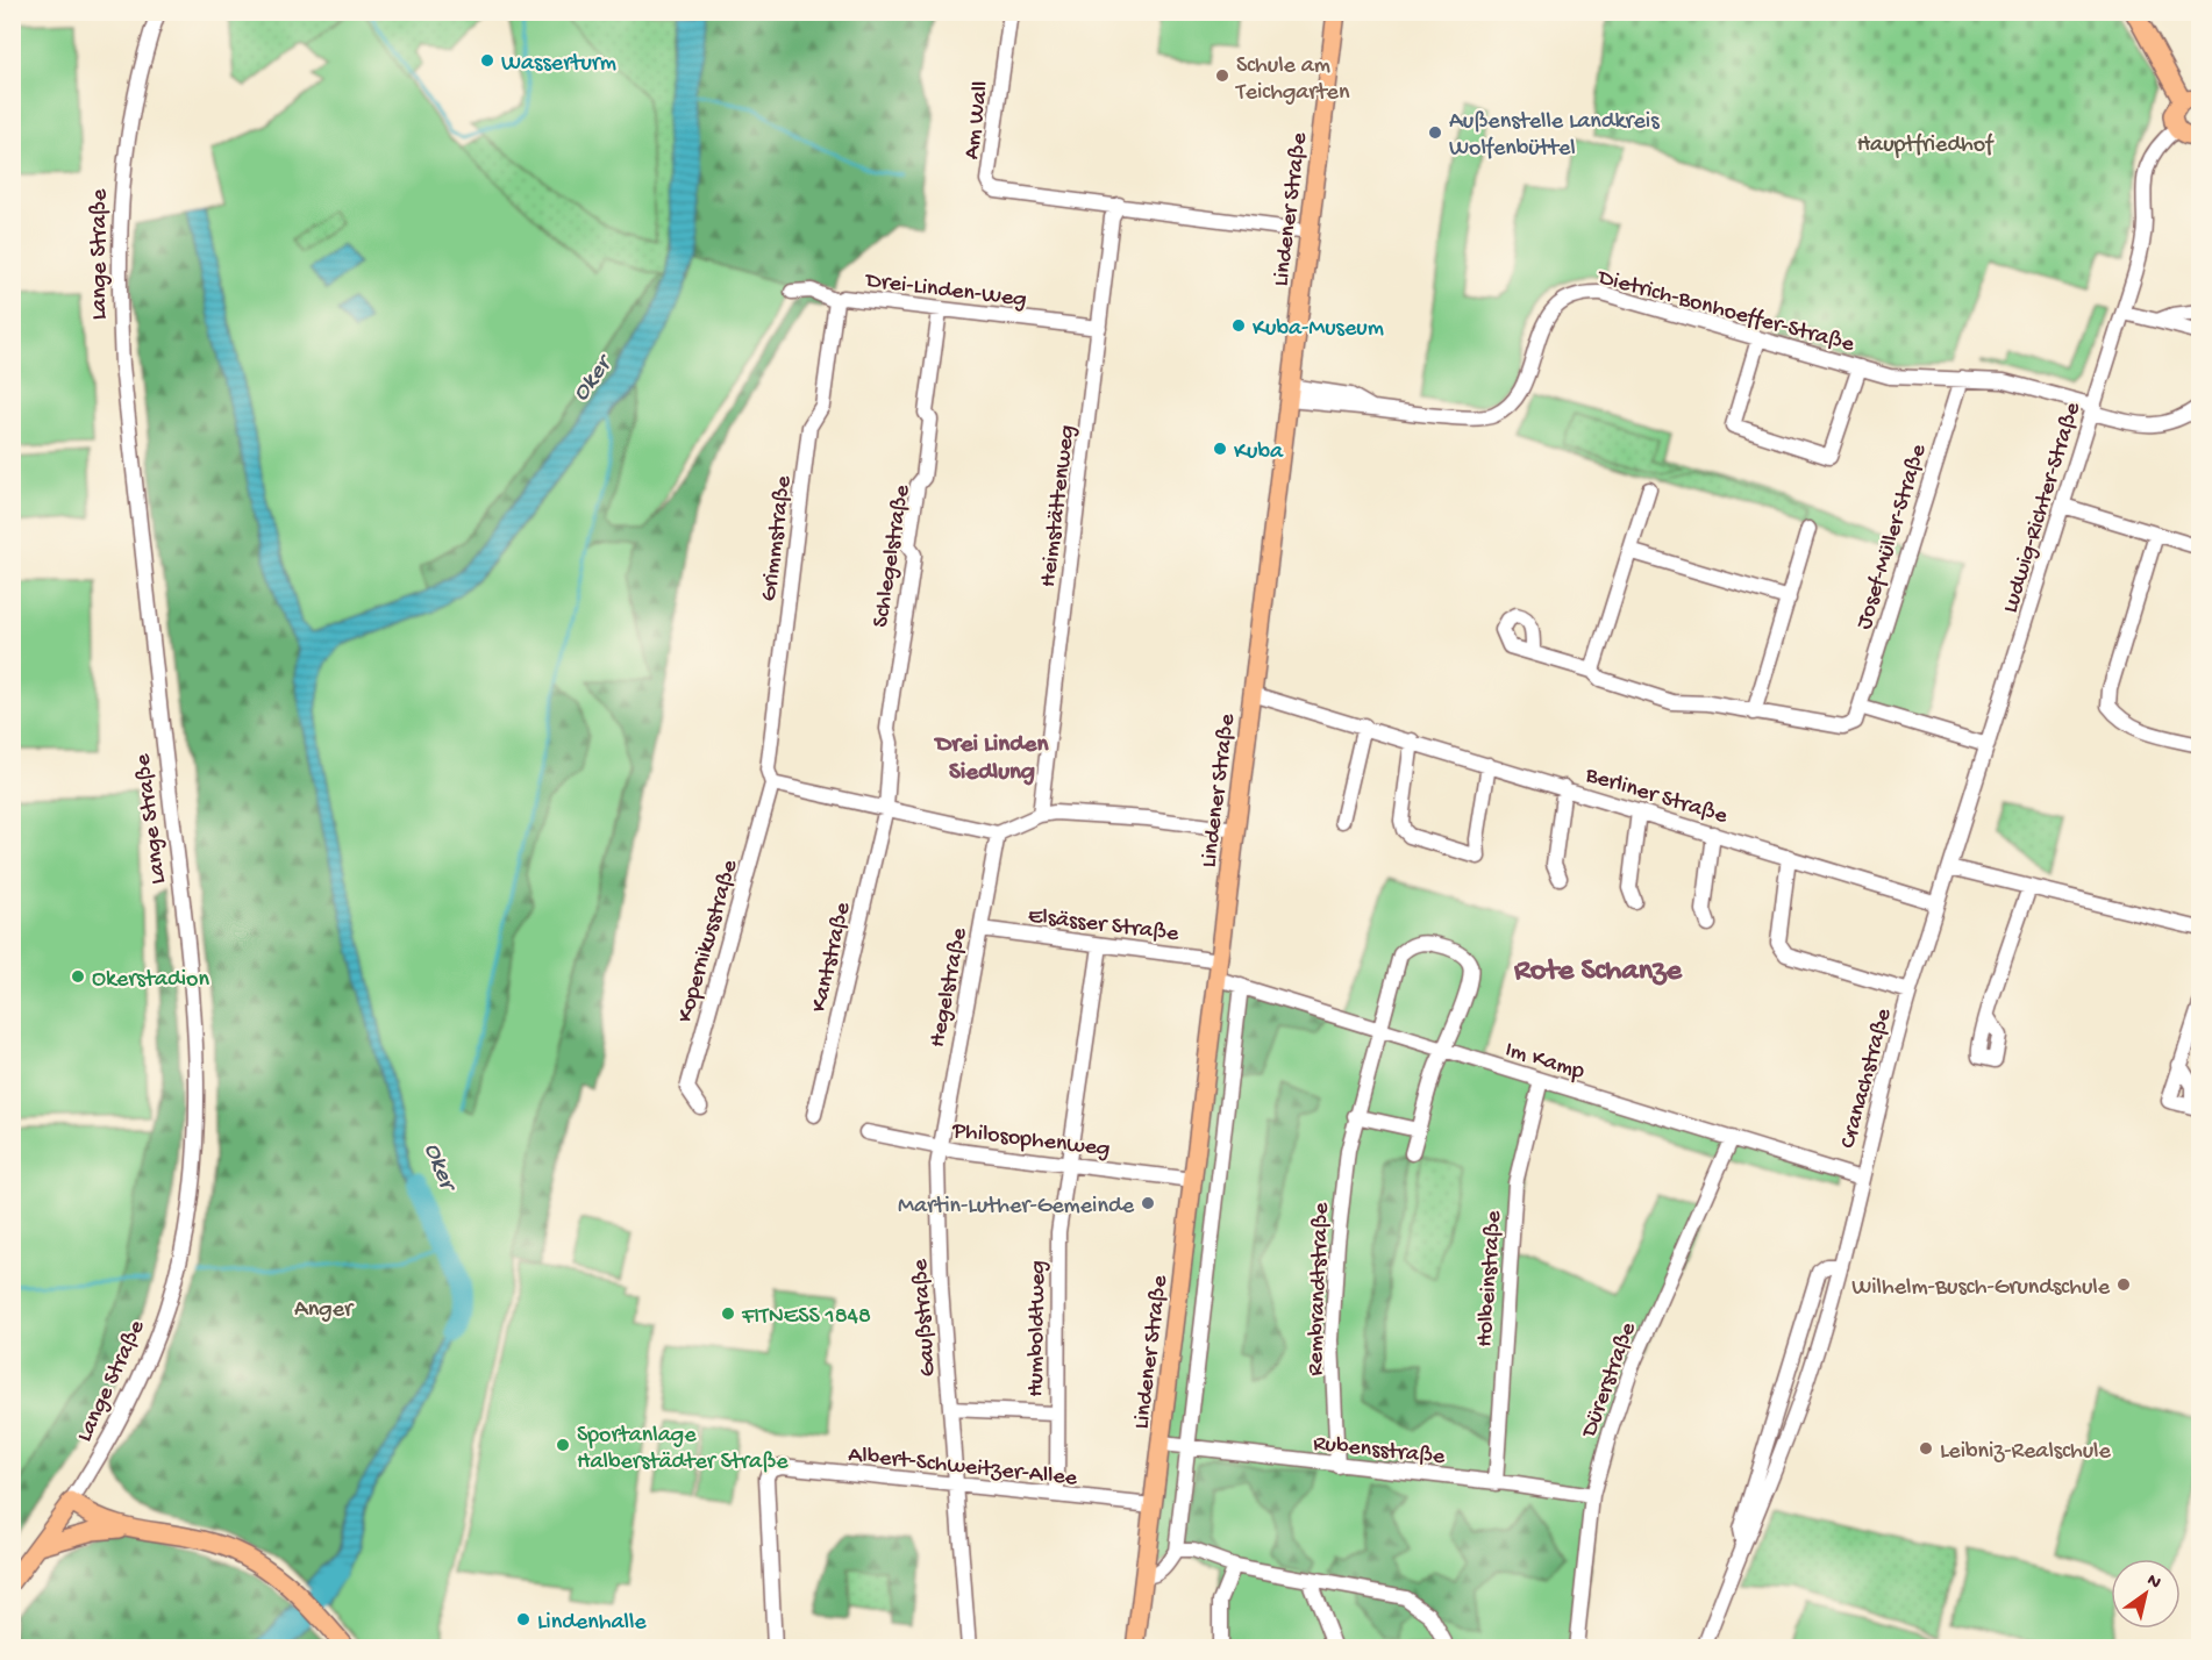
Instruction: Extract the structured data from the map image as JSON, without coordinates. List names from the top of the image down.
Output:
{
  "streets": {
    "main road": ["Lindener Straße", "Lange Straße"],
    "street": [
      "Am Wall",
      "Drei-Linden-Weg",
      "Dietrich-Bonhoeffer-Straße",
      "Heimstättenweg",
      "Ludwig-Richter-Straße",
      "Josef-Müller-Straße",
      "Grimmstraße",
      "Schlegelstraße",
      "Berliner Straße",
      "Elsässer Straße",
      "Kopernikusstraße",
      "Kantstraße",
      "Hegelstraße",
      "Im Kamp",
      "Cranachstraße",
      "Philosophenweg",
      "Holbeinstraße",
      "Rembrandtstraße",
      "Gaußstraße",
      "Humboldtweg",
      "Dürerstraße",
      "Rubensstraße",
      "Albert-Schweitzer-Allee"
    ]
  },
  "crossings": [
    ["Am Wall", "Heimstättenweg"],
    ["Lindener Straße", "Dietrich-Bonhoeffer-Straße"],
    ["Lindener Straße", "Berliner Straße"],
    ["Lindener Straße", "Elsässer Straße"],
    ["Lindener Straße", "Im Kamp"],
    ["Lindener Straße", "Philosophenweg"],
    ["Lindener Straße", "Rubensstraße"],
    ["Lindener Straße", "Albert-Schweitzer-Allee"],
    ["Drei-Linden-Weg", "Heimstättenweg"],
    ["Drei-Linden-Weg", "Grimmstraße"],
    ["Drei-Linden-Weg", "Schlegelstraße"],
    ["Dietrich-Bonhoeffer-Straße", "Ludwig-Richter-Straße"],
    ["Dietrich-Bonhoeffer-Straße", "Josef-Müller-Straße"],
    ["Ludwig-Richter-Straße", "Berliner Straße"],
    ["Ludwig-Richter-Straße", "Cranachstraße"],
    ["Grimmstraße", "Kopernikusstraße"],
    ["Schlegelstraße", "Kantstraße"],
    ["Berliner Straße", "Cranachstraße"],
    ["Elsässer Straße", "Hegelstraße"],
    ["Elsässer Straße", "Humboldtweg"],
    ["Hegelstraße", "Philosophenweg"],
    ["Hegelstraße", "Gaußstraße"],
    ["Im Kamp", "Cranachstraße"],
    ["Im Kamp", "Holbeinstraße"],
    ["Im Kamp", "Rembrandtstraße"],
    ["Im Kamp", "Dürerstraße"],
    ["Philosophenweg", "Gaußstraße"],
    ["Philosophenweg", "Humboldtweg"],
    ["Holbeinstraße", "Rubensstraße"],
    ["Rembrandtstraße", "Rubensstraße"],
    ["Gaußstraße", "Albert-Schweitzer-Allee"],
    ["Humboldtweg", "Albert-Schweitzer-Allee"],
    ["Dürerstraße", "Rubensstraße"]
  ],
  "districts": ["Drei Linden Siedlung", "Rote Schanze"],
  "water": ["Oker"],
  "parks": ["Hauptfriedhof", "Anger"],
  "places": [
    "Wasserturm",
    "Schule am Teichgarten",
    "Außenstelle Landkreis Wolfenbüttel",
    "Kuba-Museum",
    "Kuba",
    "Okerstadion",
    "Martin-Luther-Gemeinde",
    "Wilhelm-Busch-Grundschule",
    "FITNESS 1848",
    "Sportanlage Halberstädter Straße",
    "Leibniz-Realschule",
    "Lindenhalle"
  ],
  "north": "top right"
}
